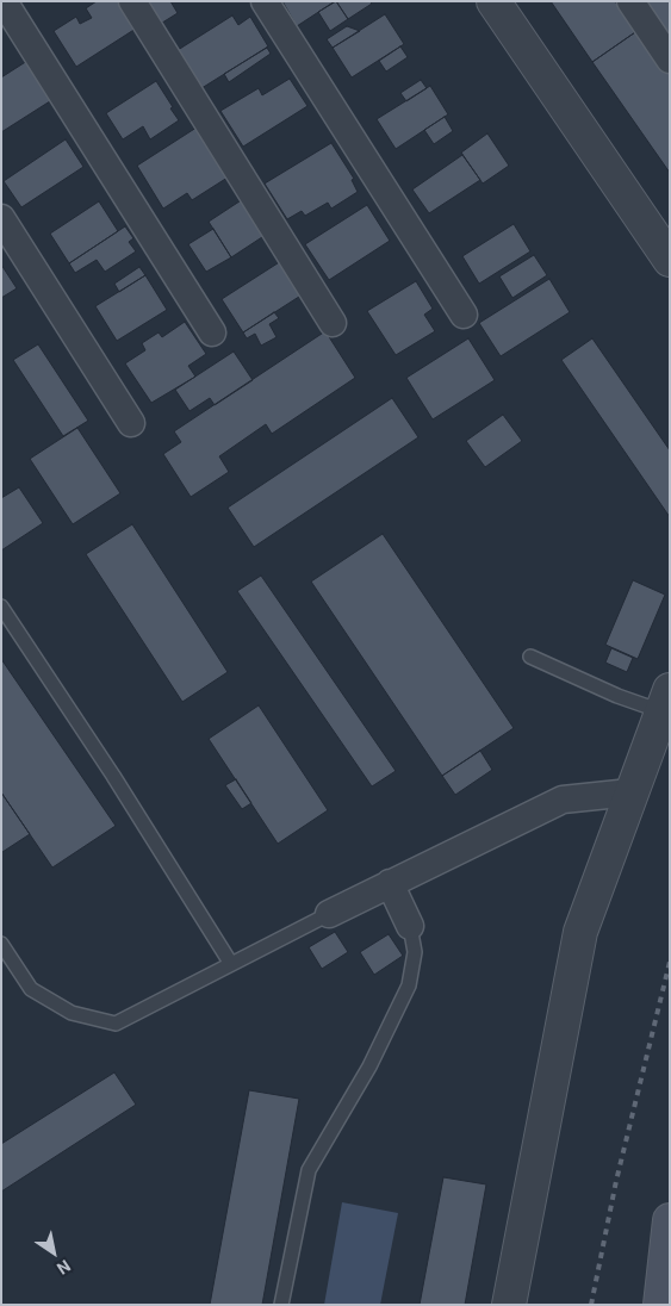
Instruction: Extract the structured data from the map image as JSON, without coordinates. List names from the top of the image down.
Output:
{
  "north": "bottom right"
}
